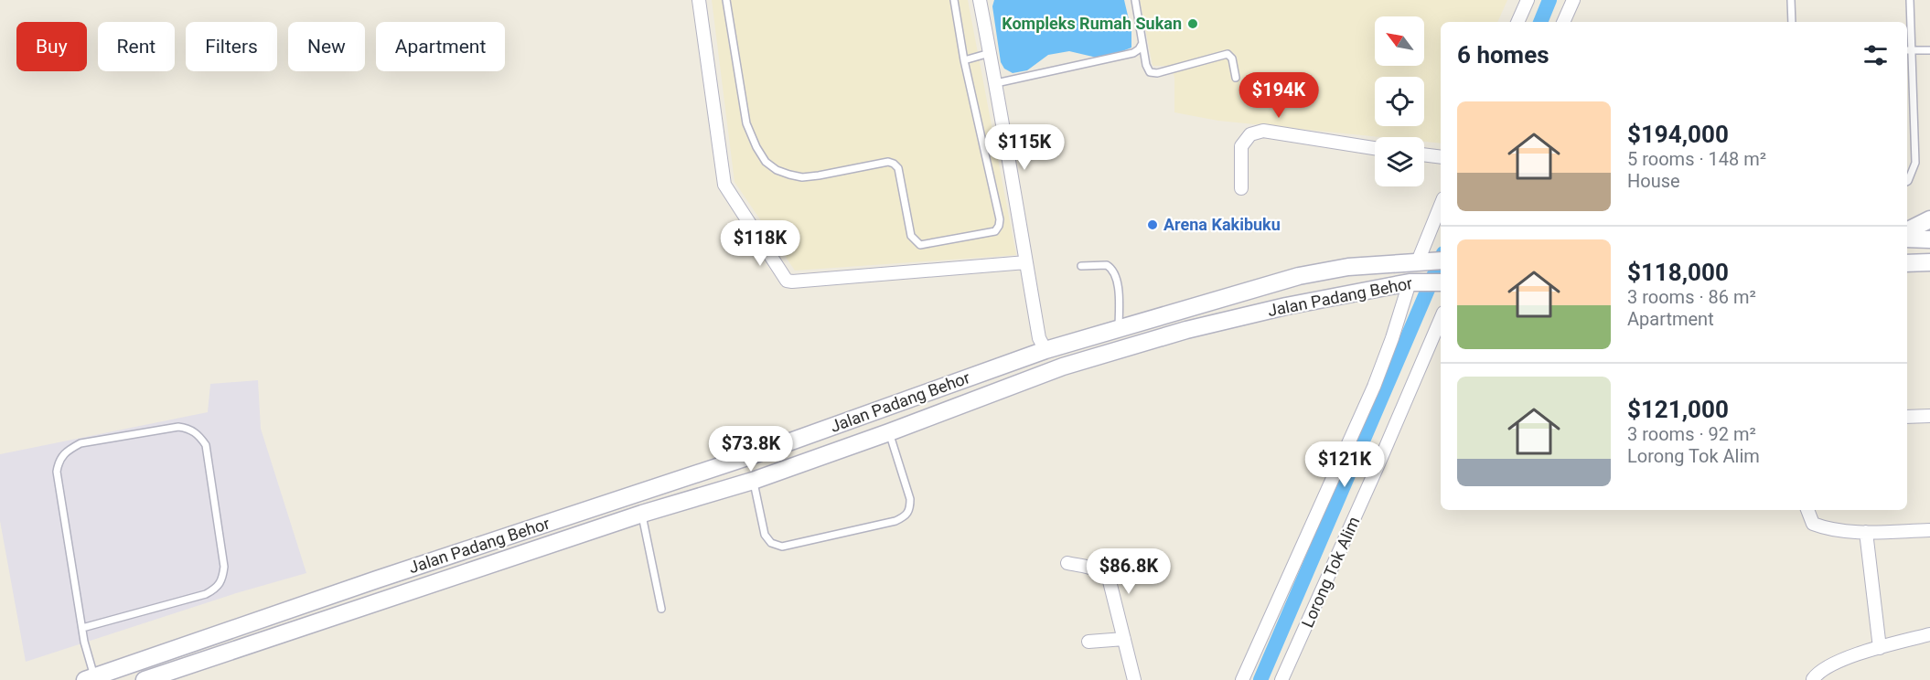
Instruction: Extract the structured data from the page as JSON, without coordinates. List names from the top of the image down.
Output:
{
  "streets": {
    "main road": ["Jalan Padang Behor"],
    "street": ["Lorong Tok Alim"]
  },
  "places": ["Kompleks Rumah Sukan", "Arena Kakibuku"],
  "north": "top left",
  "page": {
    "chip": [
      "Buy",
      "Rent",
      "Filters",
      "New",
      "Apartment"
    ],
    "heading": "6 homes",
    "price": [
      "$194K",
      "$115K",
      "$118K",
      "$73.8K",
      "$121K",
      "$86.8K"
    ],
    "list": [
      {
        "name": "$194,000",
        "note": "5 rooms · 148 m² · House"
      },
      {
        "name": "$118,000",
        "note": "3 rooms · 86 m² · Apartment"
      },
      {
        "name": "$121,000",
        "note": "3 rooms · 92 m² · Lorong Tok Alim"
      }
    ]
  }
}
